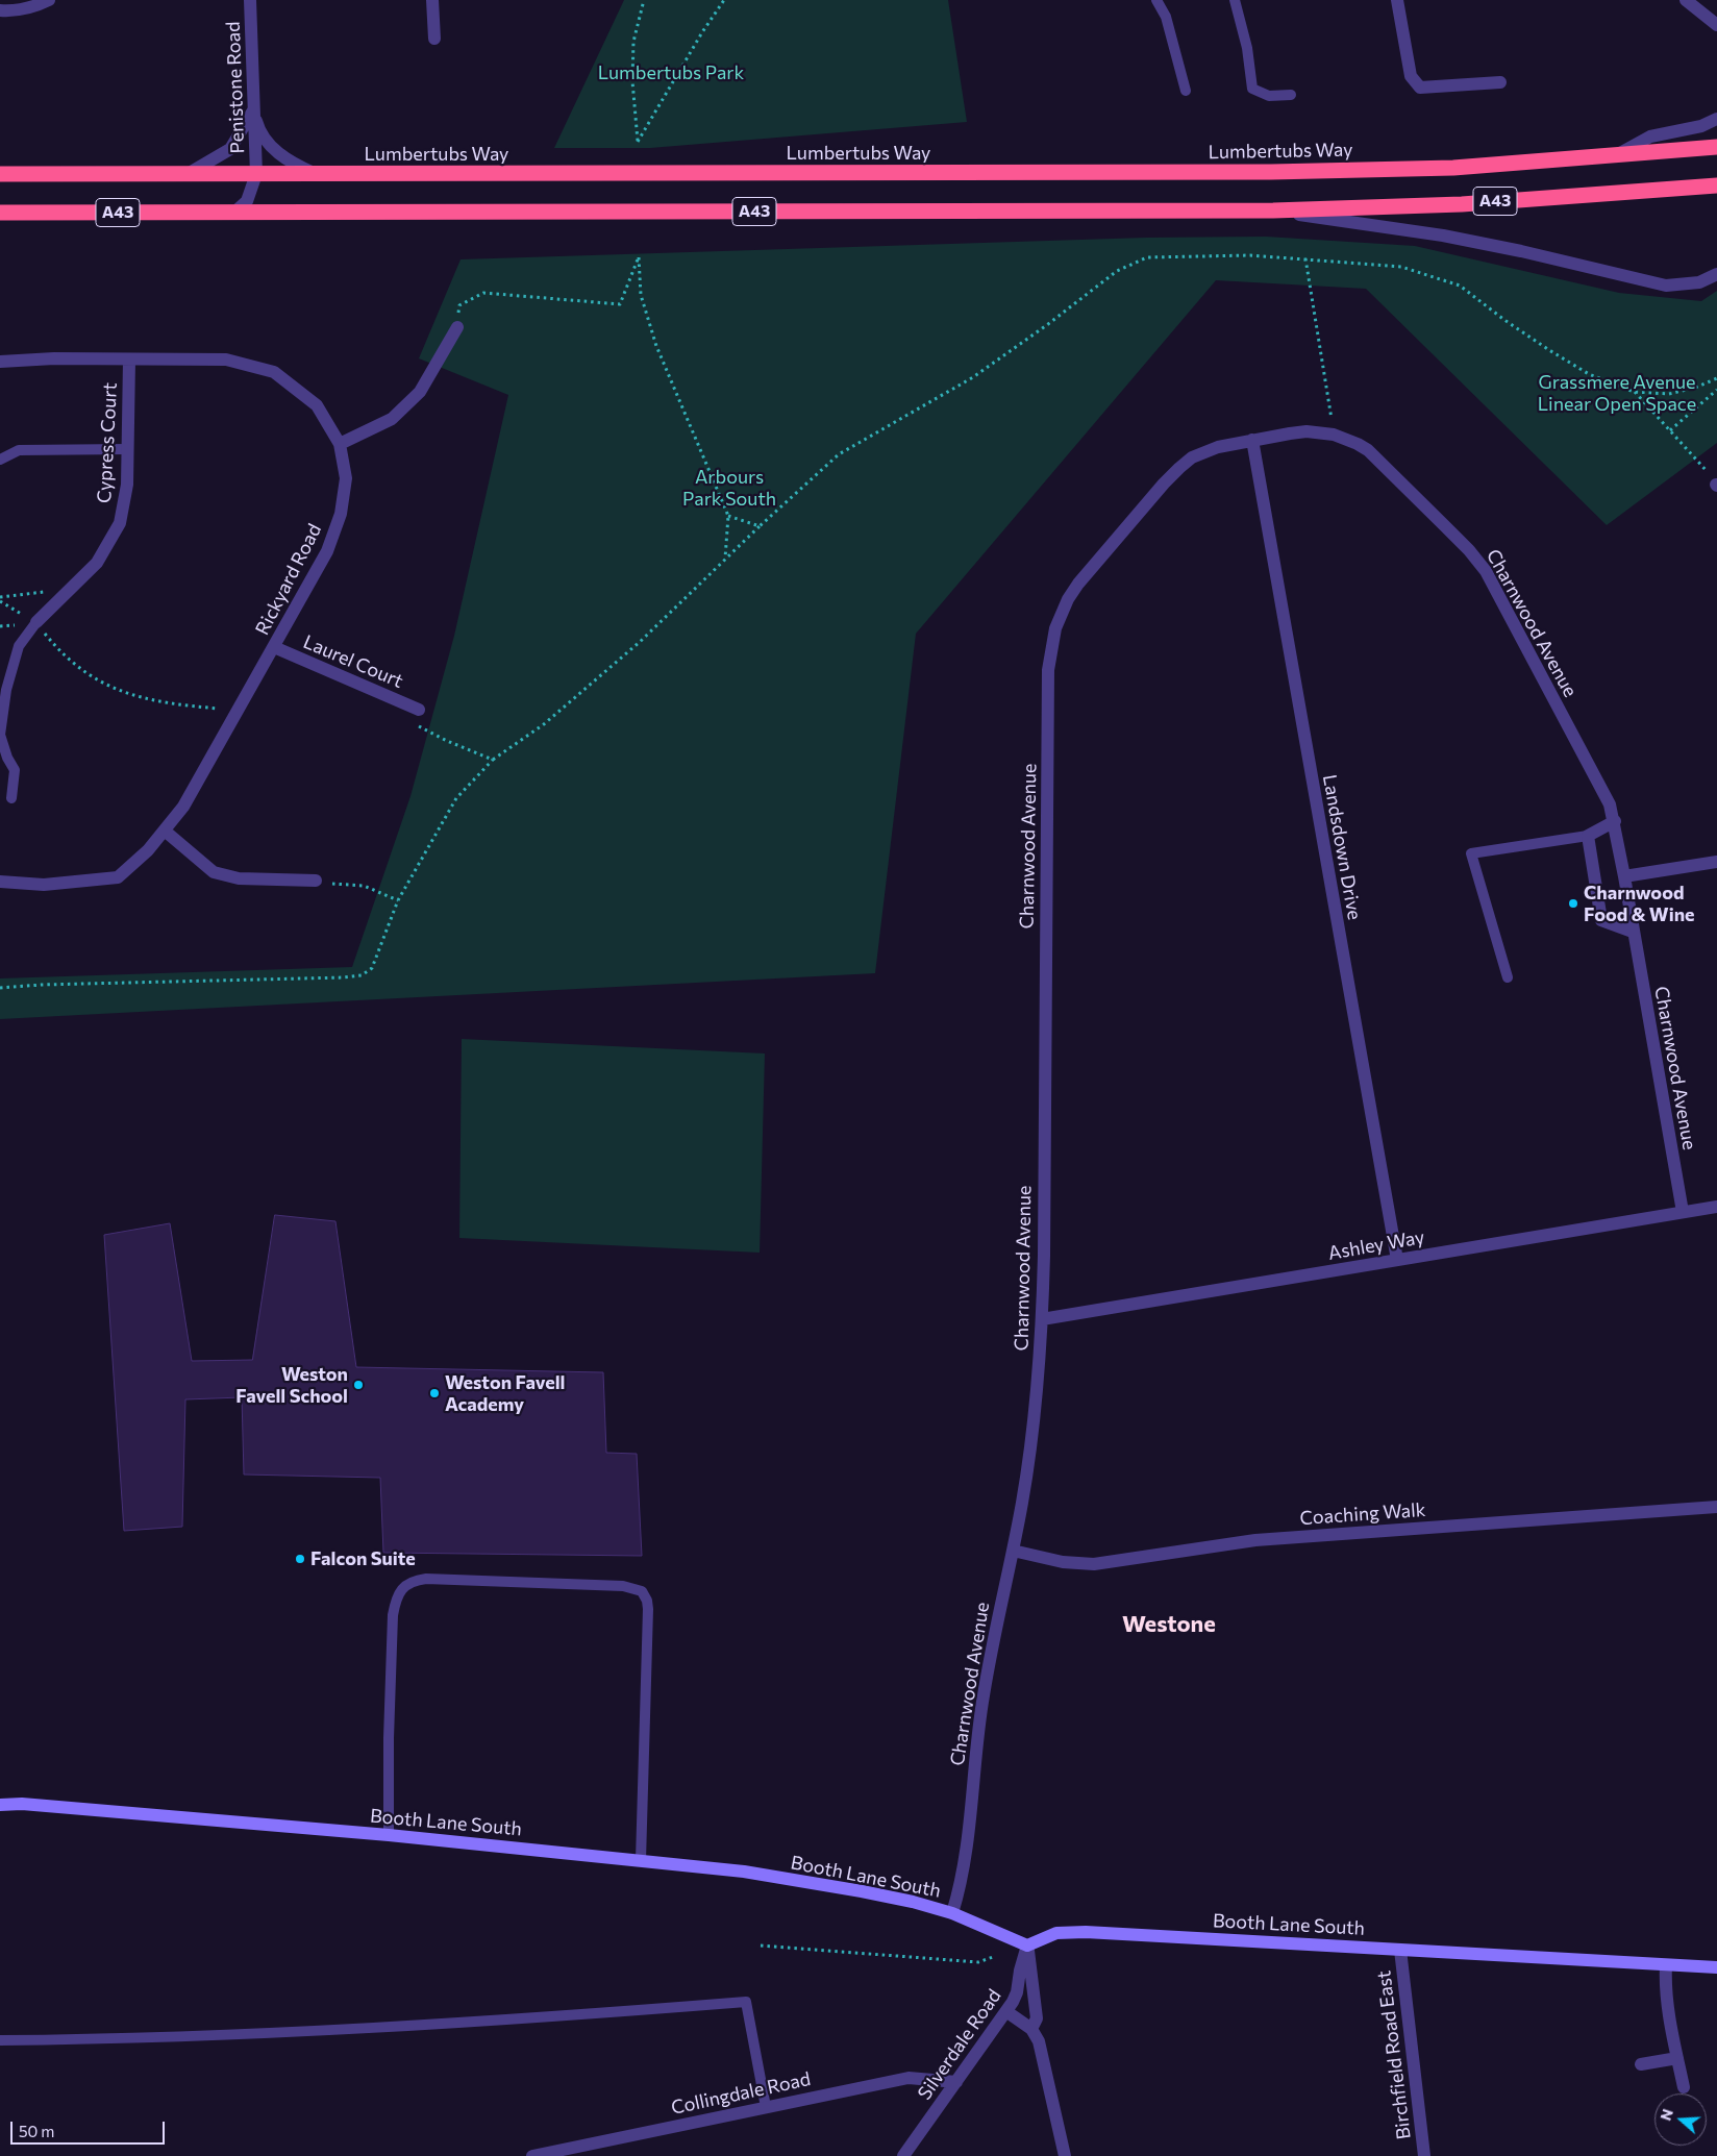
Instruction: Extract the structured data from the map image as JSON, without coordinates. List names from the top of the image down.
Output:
{
  "streets": {
    "highway": ["Lumbertubs Way", "A43"],
    "street": [
      "Penistone Road",
      "Cypress Court",
      "Rickyard Road",
      "Charnwood Avenue",
      "Laurel Court",
      "Landsdown Drive",
      "Ashley Way",
      "Coaching Walk",
      "Booth Lane South",
      "Silverdale Road",
      "Birchfield Road East",
      "Collingdale Road"
    ]
  },
  "crossings": [
    ["Penistone Road", "Lumbertubs Way"],
    ["Cypress Court", "Rickyard Road"],
    ["Rickyard Road", "Laurel Court"],
    ["Charnwood Avenue", "Landsdown Drive"],
    ["Charnwood Avenue", "Ashley Way"],
    ["Charnwood Avenue", "Coaching Walk"],
    ["Charnwood Avenue", "Booth Lane South"],
    ["Landsdown Drive", "Ashley Way"],
    ["Booth Lane South", "Silverdale Road"],
    ["Booth Lane South", "Birchfield Road East"],
    ["Silverdale Road", "Collingdale Road"]
  ],
  "districts": ["Westone"],
  "parks": ["Lumbertubs Park", "Grassmere Avenue Linear Open Space", "Arbours Park South"],
  "places": [
    "Charnwood Food & Wine",
    "Weston Favell School",
    "Weston Favell Academy",
    "Falcon Suite"
  ],
  "scale_bar": "50 m",
  "north": "left"
}
